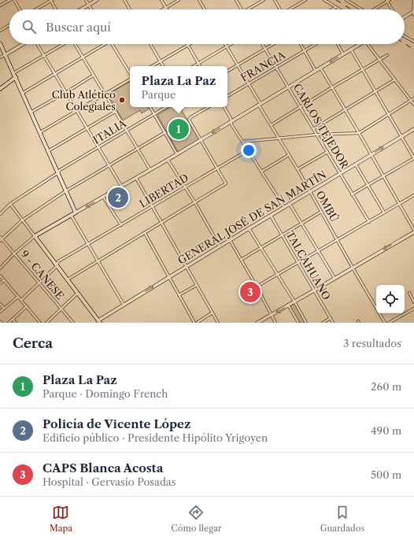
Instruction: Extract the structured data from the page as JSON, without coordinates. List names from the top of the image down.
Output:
{
  "streets": {
    "street": [
      "FRANCIA",
      "CARLOS TEJEDOR",
      "ITALIA",
      "LIBERTAD",
      "OMBÚ",
      "GENERAL JOSÉ DE SAN MARTÍN",
      "TALCAHUANO",
      "9 - CANESE"
    ]
  },
  "crossings": [
    ["FRANCIA", "CARLOS TEJEDOR"],
    ["FRANCIA", "OMBÚ"],
    ["CARLOS TEJEDOR", "GENERAL JOSÉ DE SAN MARTÍN"],
    ["LIBERTAD", "9 - CANESE"],
    ["OMBÚ", "GENERAL JOSÉ DE SAN MARTÍN"],
    ["GENERAL JOSÉ DE SAN MARTÍN", "TALCAHUANO"]
  ],
  "places": ["Club Atlético Colegiales"],
  "page": {
    "search": "Buscar aquí",
    "popup": ["Plaza La Paz", "Parque"],
    "pins": ["1", "2", "3"],
    "heading": ["Cerca", "3 resultados"],
    "list": [
      {
        "mark": "1",
        "name": "Plaza La Paz",
        "note": "Parque · Domingo French",
        "value": "260 m"
      },
      {
        "mark": "2",
        "name": "Policía de Vicente López",
        "note": "Edificio público · Presidente Hipólito Yrigoyen",
        "value": "490 m"
      },
      {
        "mark": "3",
        "name": "CAPS Blanca Acosta",
        "note": "Hospital · Gervasio Posadas",
        "value": "500 m"
      }
    ],
    "nav": ["Mapa", "Cómo llegar", "Guardados"]
  }
}
